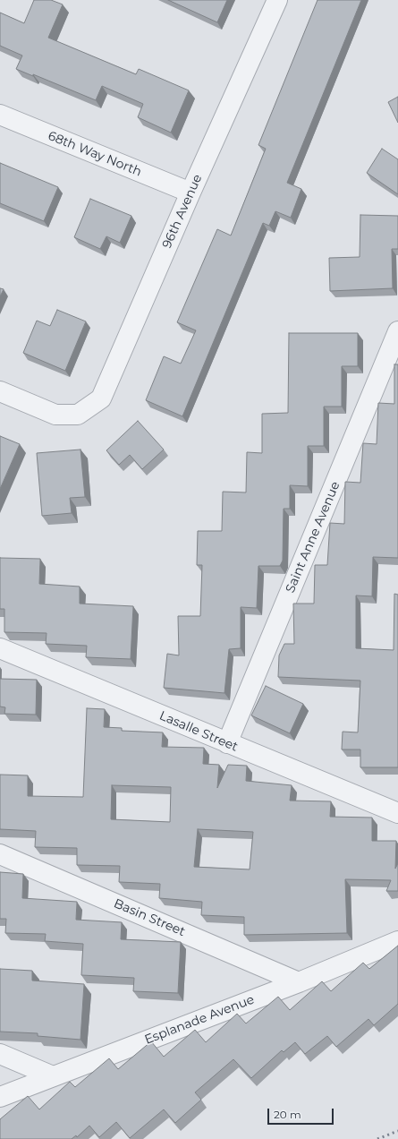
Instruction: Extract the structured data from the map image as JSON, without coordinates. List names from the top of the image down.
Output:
{
  "streets": {
    "street": [
      "68th Way North",
      "96th Avenue",
      "Saint Anne Avenue",
      "Lasalle Street",
      "Basin Street",
      "Esplanade Avenue"
    ]
  },
  "crossings": [
    ["68th Way North", "96th Avenue"],
    ["Saint Anne Avenue", "Lasalle Street"],
    ["Basin Street", "Esplanade Avenue"]
  ],
  "scale_bar": "20 m"
}
